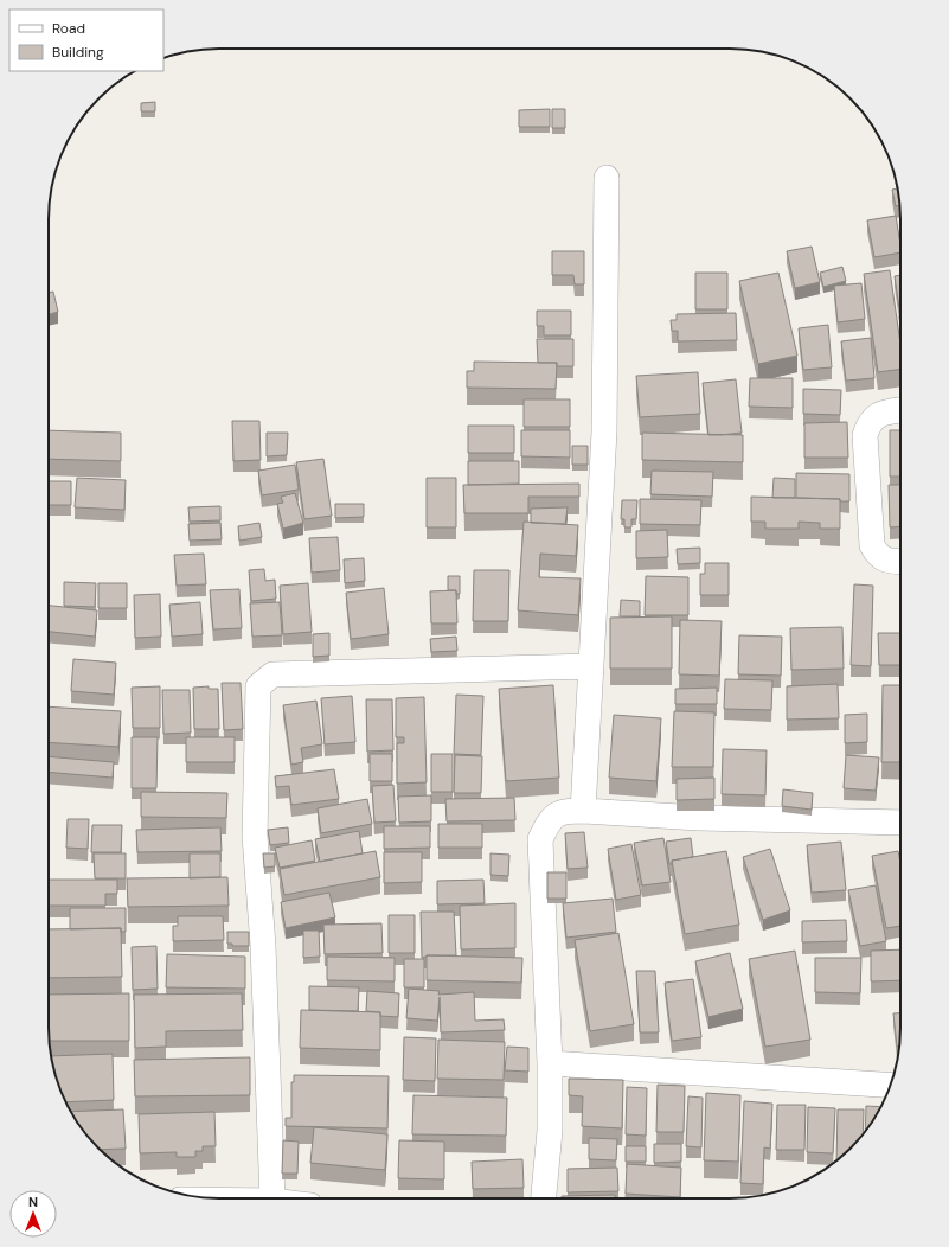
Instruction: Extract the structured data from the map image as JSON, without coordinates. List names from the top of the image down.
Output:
{
  "legend": ["Road", "Building"],
  "north": "top"
}
